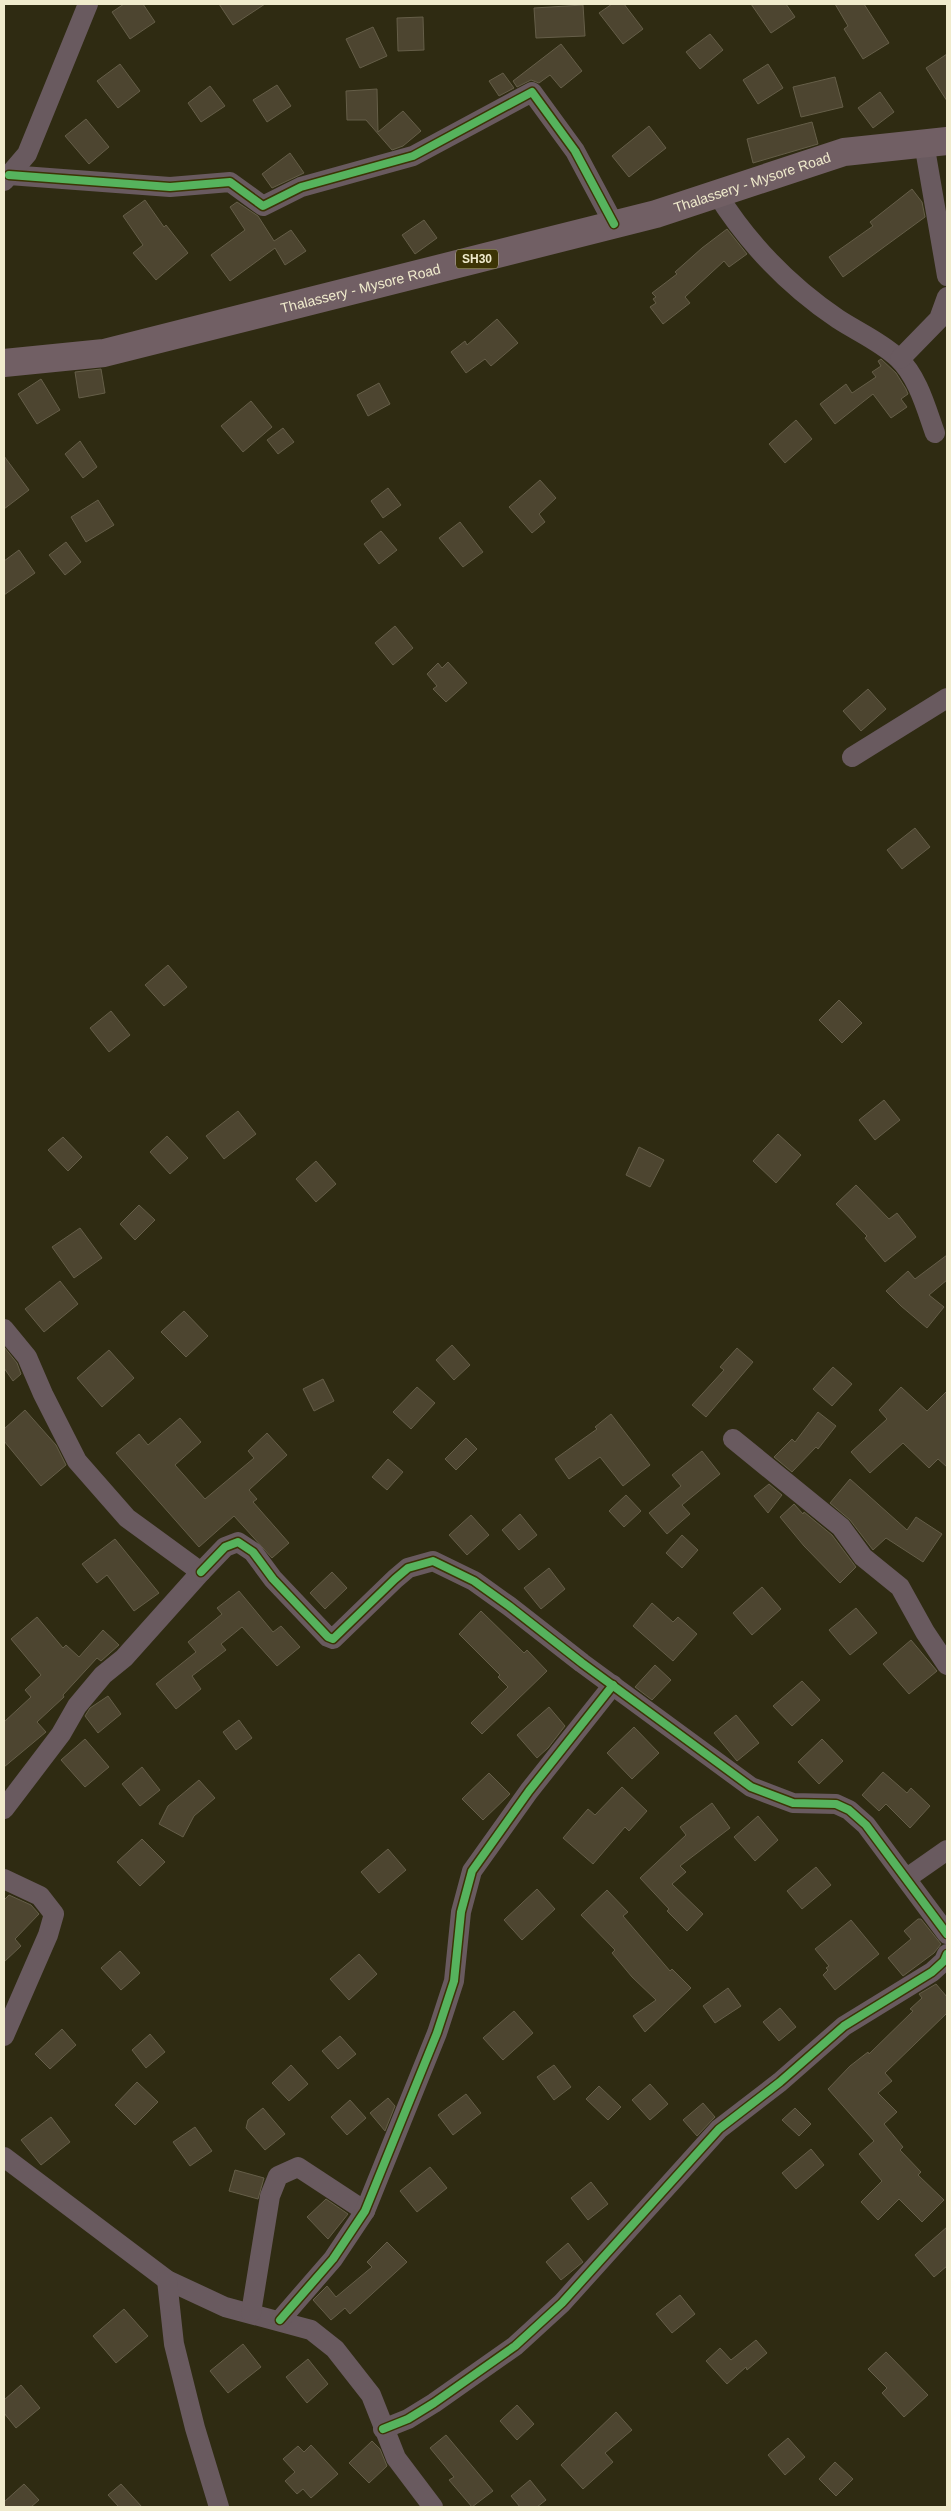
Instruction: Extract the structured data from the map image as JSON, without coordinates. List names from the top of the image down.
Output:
{
  "streets": {
    "main road": ["Thalassery - Mysore Road", "SH30"]
  }
}
